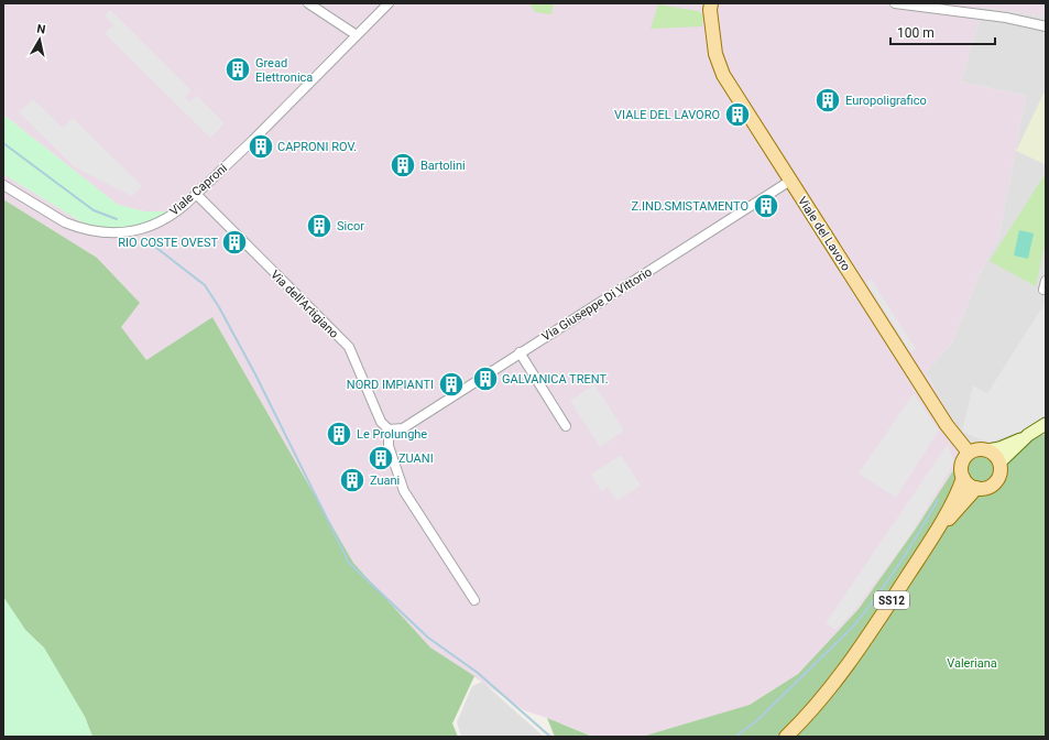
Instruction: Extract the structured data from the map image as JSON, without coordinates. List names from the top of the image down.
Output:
{
  "streets": {
    "main road": ["Viale del Lavoro", "SS12"],
    "street": ["Viale Caproni", "Via dell'Artigiano", "Via Giuseppe Di Vittorio"]
  },
  "crossings": [
    ["Viale Caproni", "Via dell'Artigiano"],
    ["Viale del Lavoro", "Via Giuseppe Di Vittorio"],
    ["Viale del Lavoro", "SS12"],
    ["Via dell'Artigiano", "Via Giuseppe Di Vittorio"]
  ],
  "parks": ["Valeriana"],
  "places": {
    "building": [
      "Gread Elettronica",
      "Europoligrafico",
      "VIALE DEL LAVORO",
      "CAPRONI ROV.",
      "Bartolini",
      "Z.IND.SMISTAMENTO",
      "Sicor",
      "RIO COSTE OVEST",
      "GALVANICA TRENT.",
      "NORD IMPIANTI",
      "Le Prolunghe",
      "ZUANI",
      "Zuani"
    ]
  },
  "scale_bar": "100 m",
  "north": "top"
}
